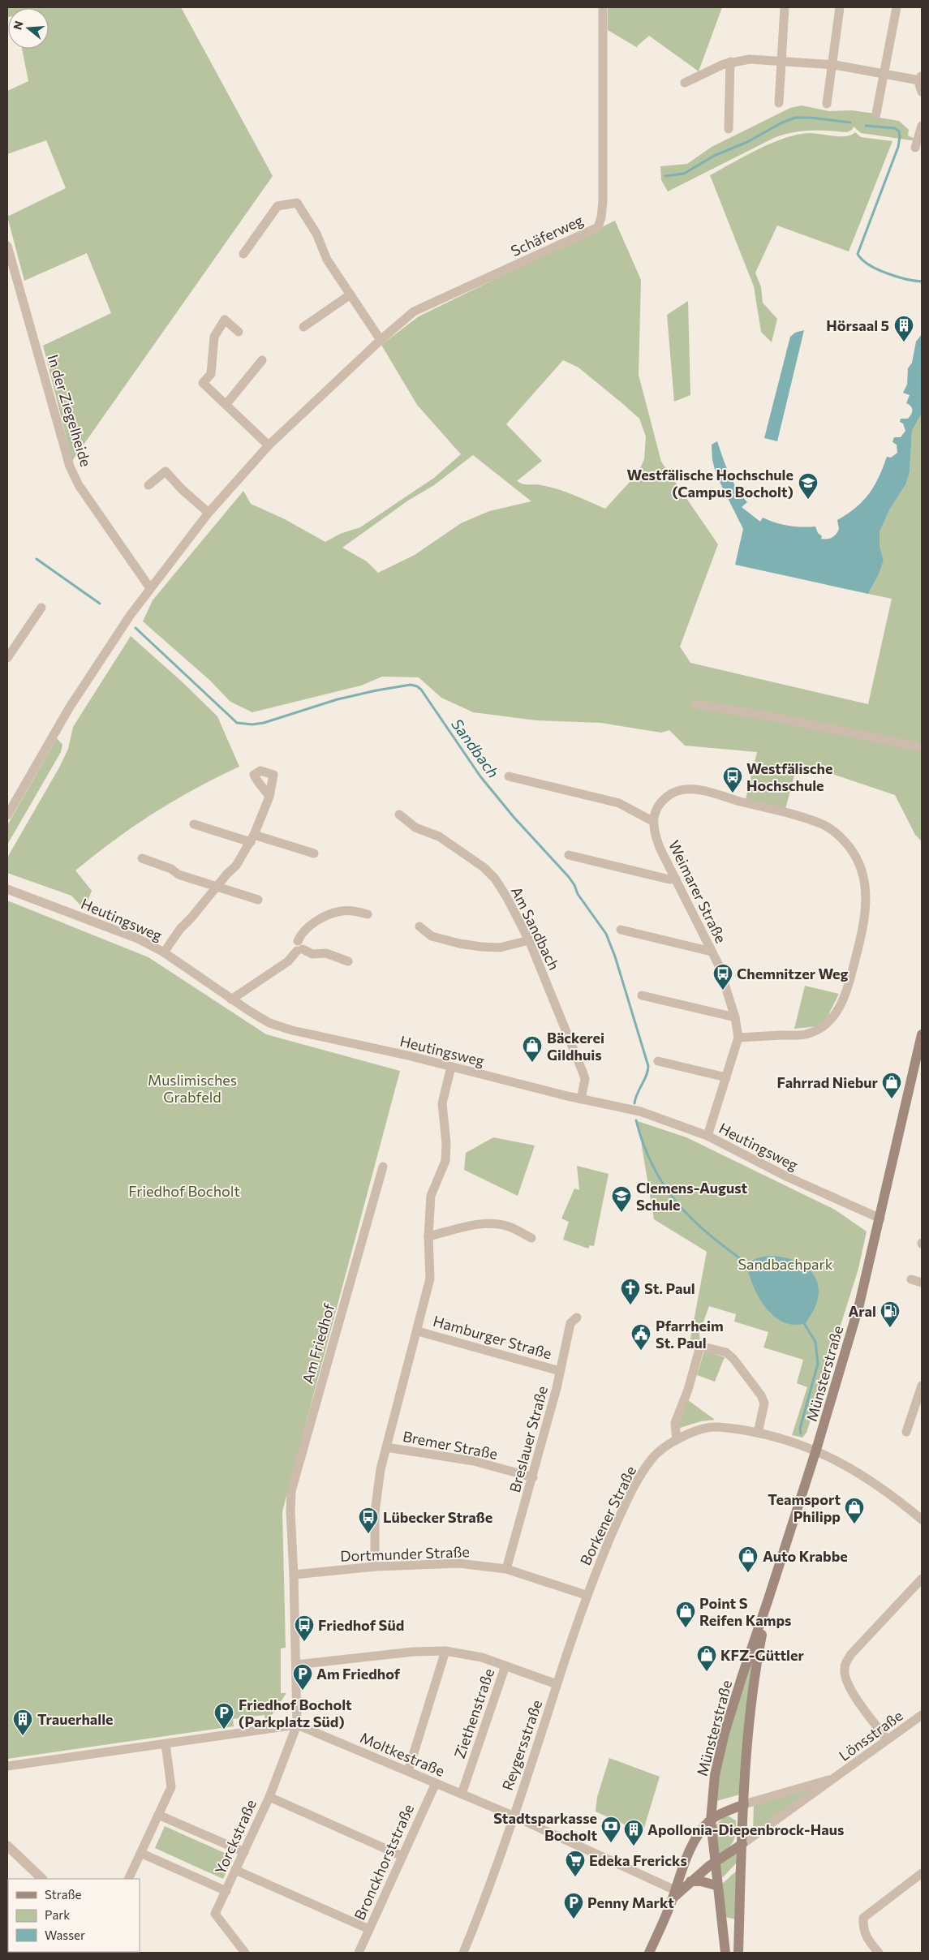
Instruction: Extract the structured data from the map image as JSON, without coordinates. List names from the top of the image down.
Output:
{
  "streets": {
    "main road": ["Münsterstraße"],
    "street": [
      "Schäferweg",
      "In der Ziegelheide",
      "Weimarer Straße",
      "Heutingsweg",
      "Am Sandbach",
      "Hamburger Straße",
      "Am Friedhof",
      "Breslauer Straße",
      "Bremer Straße",
      "Borkener Straße",
      "Dortmunder Straße",
      "Ziethenstraße",
      "Lönsstraße",
      "Reygersstraße",
      "Moltkestraße",
      "Yorckstraße",
      "Bronckhorststraße"
    ]
  },
  "crossings": [
    ["Schäferweg", "In der Ziegelheide"],
    ["Weimarer Straße", "Heutingsweg"],
    ["Heutingsweg", "Am Sandbach"],
    ["Heutingsweg", "Münsterstraße"],
    ["Hamburger Straße", "Breslauer Straße"],
    ["Am Friedhof", "Dortmunder Straße"],
    ["Am Friedhof", "Moltkestraße"],
    ["Am Friedhof", "Yorckstraße"],
    ["Münsterstraße", "Borkener Straße"],
    ["Münsterstraße", "Lönsstraße"],
    ["Münsterstraße", "Moltkestraße"],
    ["Breslauer Straße", "Bremer Straße"],
    ["Breslauer Straße", "Dortmunder Straße"],
    ["Borkener Straße", "Dortmunder Straße"],
    ["Borkener Straße", "Reygersstraße"],
    ["Ziethenstraße", "Moltkestraße"],
    ["Reygersstraße", "Moltkestraße"],
    ["Moltkestraße", "Yorckstraße"],
    ["Moltkestraße", "Bronckhorststraße"]
  ],
  "water": ["Sandbach"],
  "parks": ["Muslimisches Grabfeld", "Friedhof Bocholt", "Sandbachpark"],
  "places": {
    "building": ["Hörsaal 5", "Trauerhalle", "Apollonia-Diepenbrock-Haus"],
    "school or university": ["Westfälische Hochschule (Campus Bocholt)", "Clemens-August Schule"],
    "bus stop": [
      "Westfälische Hochschule",
      "Chemnitzer Weg",
      "Lübecker Straße",
      "Friedhof Süd"
    ],
    "shop": [
      "Bäckerei Gildhuis",
      "Fahrrad Niebur",
      "Teamsport Philipp",
      "Auto Krabbe",
      "Point S Reifen Kamps",
      "KFZ-Güttler"
    ],
    "church": ["St. Paul"],
    "fuel station": ["Aral"],
    "public building": ["Pfarrheim St. Paul"],
    "parking": ["Am Friedhof", "Friedhof Bocholt (Parkplatz Süd)", "Penny Markt"],
    "bank": ["Stadtsparkasse Bocholt"],
    "supermarket": ["Edeka Frericks"]
  },
  "legend": ["Straße", "Park", "Wasser"],
  "north": "left"
}
